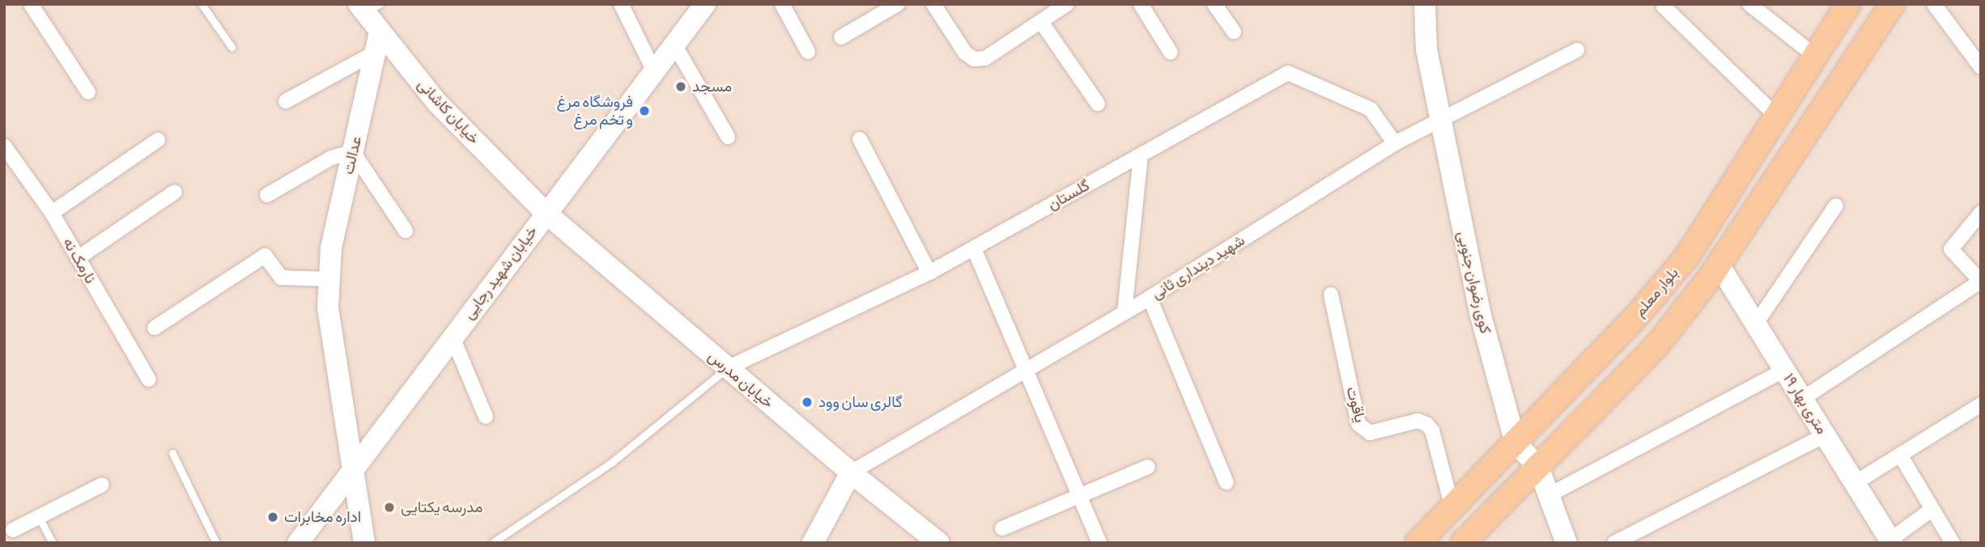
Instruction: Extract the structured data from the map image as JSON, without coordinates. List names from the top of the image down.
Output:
{
  "streets": {
    "main road": ["بلوار معلم"],
    "street": [
      "خیابان کاشانی",
      "عدالت",
      "گلستان",
      "نارمک نه",
      "شهید دینداری ثانی",
      "خیابان شهید رجایی",
      "کوی رضوان جنوبی",
      "خیابان مدرس",
      "۱۹ متری بهار",
      "یاقوت"
    ]
  },
  "crossings": [
    ["خیابان کاشانی", "عدالت"],
    ["خیابان کاشانی", "خیابان شهید رجایی"],
    ["خیابان کاشانی", "خیابان مدرس"],
    ["عدالت", "خیابان شهید رجایی"],
    ["گلستان", "شهید دینداری ثانی"],
    ["گلستان", "خیابان مدرس"],
    ["شهید دینداری ثانی", "کوی رضوان جنوبی"],
    ["شهید دینداری ثانی", "خیابان مدرس"],
    ["خیابان شهید رجایی", "خیابان مدرس"],
    ["کوی رضوان جنوبی", "بلوار معلم"],
    ["بلوار معلم", "۱۹ متری بهار"],
    ["بلوار معلم", "یاقوت"]
  ],
  "places": [
    "مسجد",
    "فروشگاه مرغ و تخم مرغ",
    "گالری سان وود",
    "مدرسه یکتایی",
    "اداره مخابرات"
  ]
}
